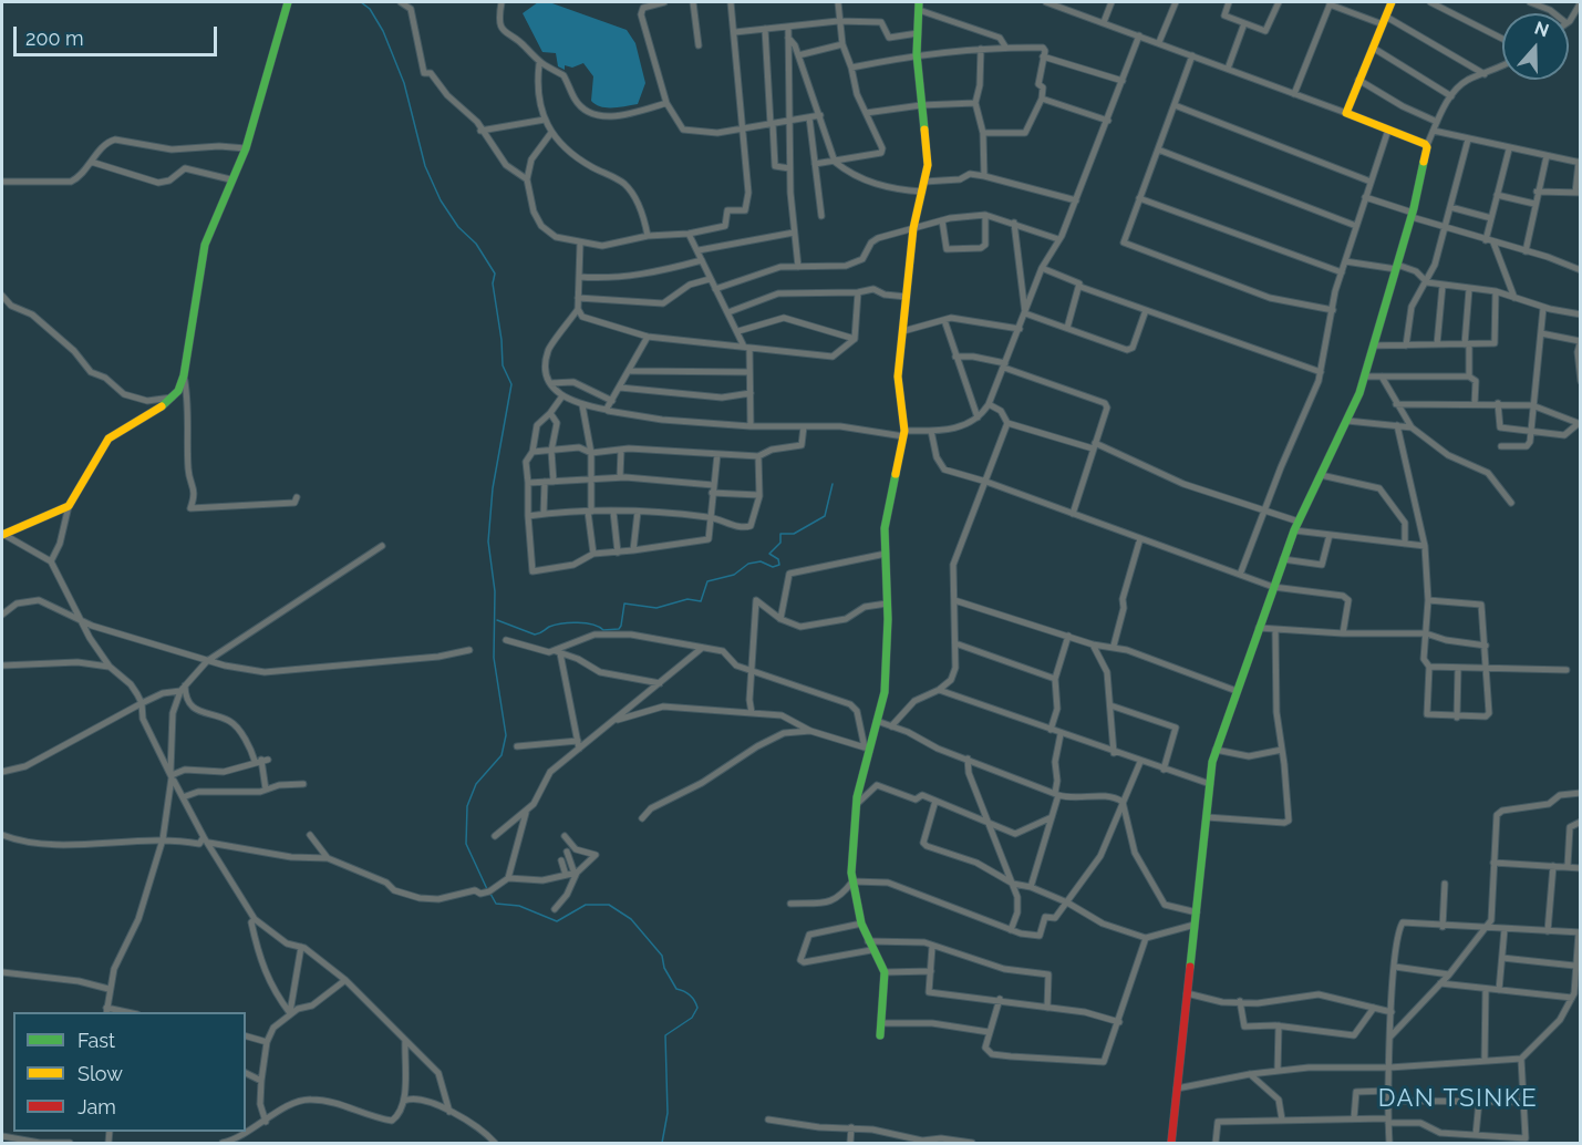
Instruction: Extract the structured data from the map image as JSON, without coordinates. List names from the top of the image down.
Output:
{
  "districts": ["DAN TSINKE"],
  "legend": ["Fast", "Slow", "Jam"],
  "scale_bar": "200 m",
  "north": "top"
}
